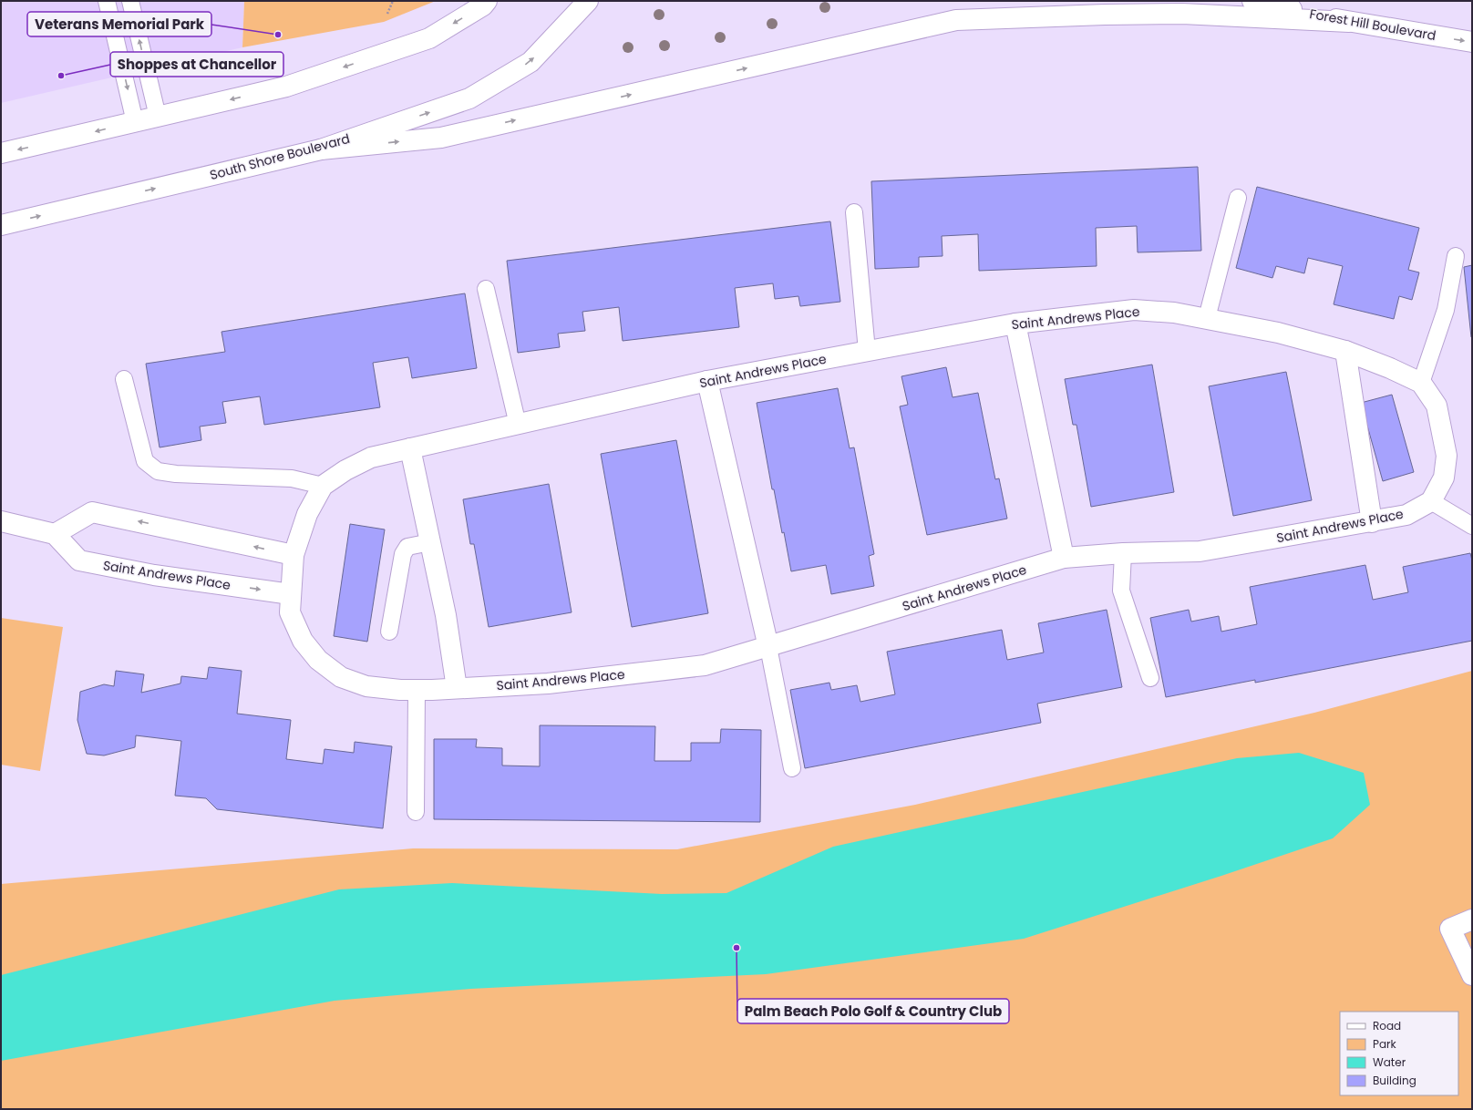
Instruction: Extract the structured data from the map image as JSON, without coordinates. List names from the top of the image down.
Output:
{
  "streets": {
    "street": ["Forest Hill Boulevard", "South Shore Boulevard", "Saint Andrews Place"]
  },
  "one_way": ["Forest Hill Boulevard"],
  "places": ["Veterans Memorial Park", "Shoppes at Chancellor", "Palm Beach Polo Golf & Country Club"],
  "legend": [
    "Road",
    "Park",
    "Water",
    "Building"
  ]
}
